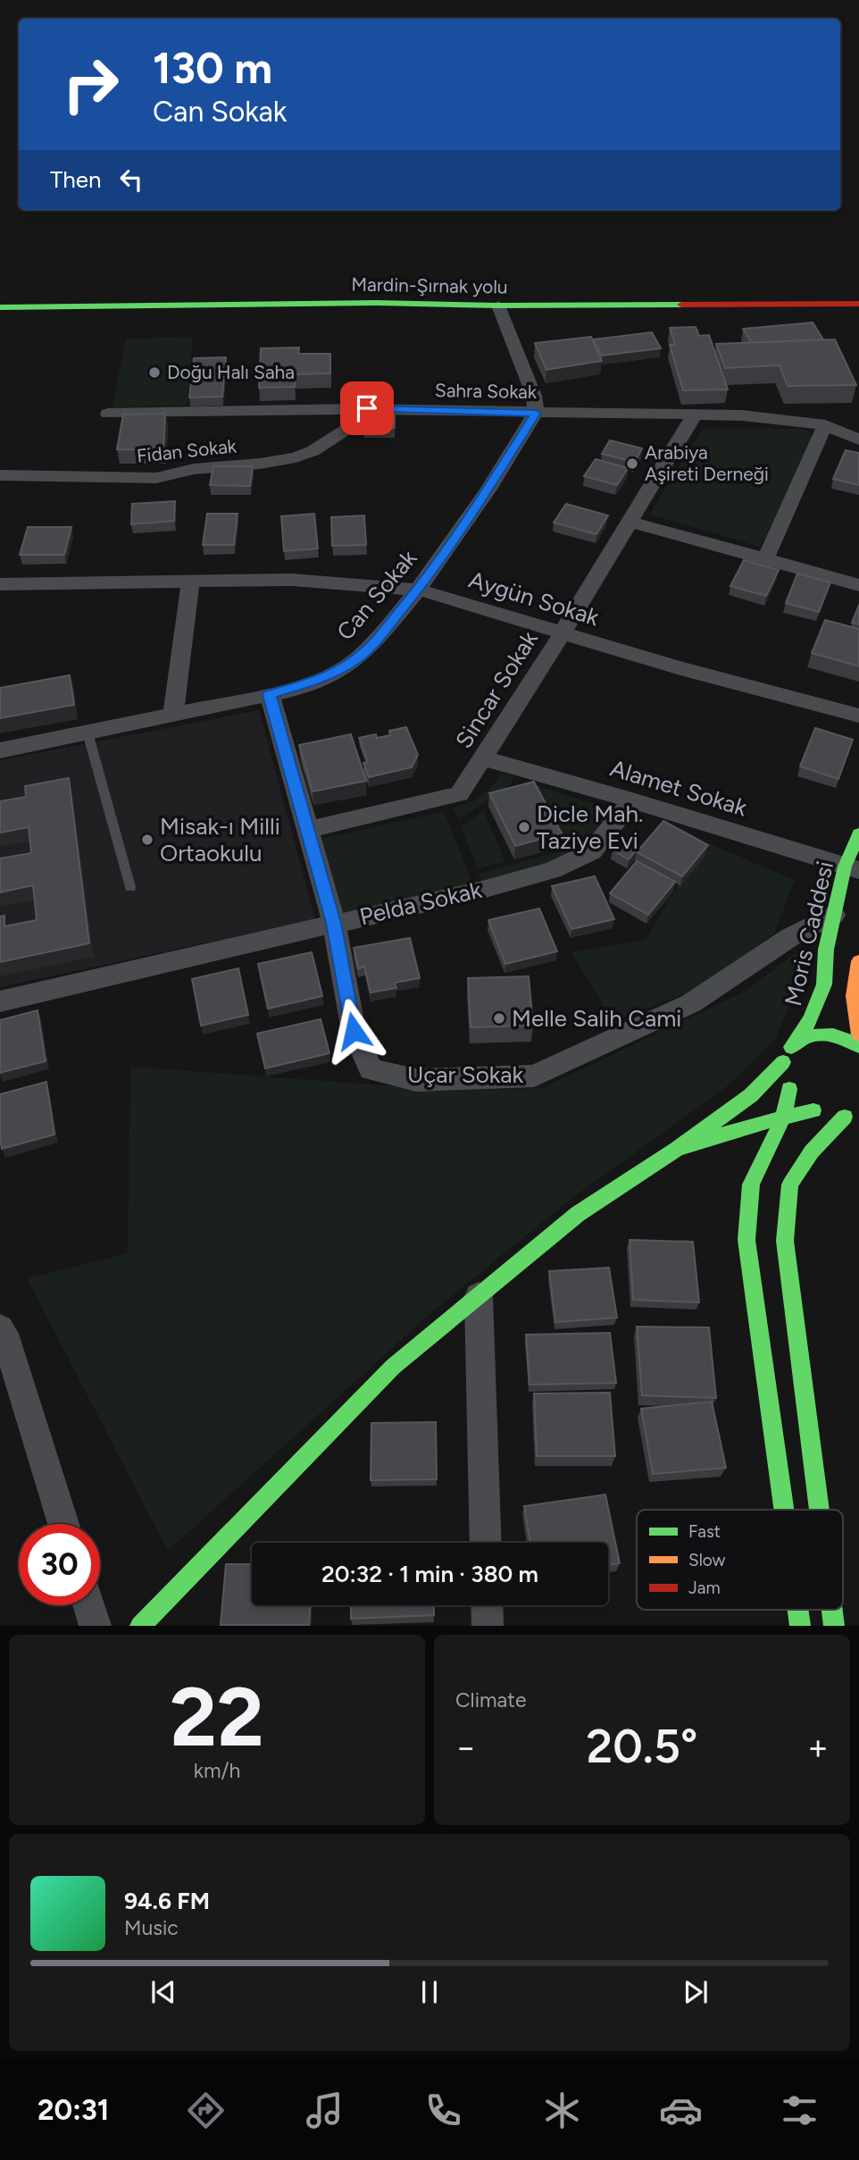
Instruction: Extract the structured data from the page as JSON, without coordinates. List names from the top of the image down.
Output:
{
  "streets": {
    "main road": ["Mardin-Şırnak yolu", "Moris Caddesi"],
    "street": [
      "Sahra Sokak",
      "Fidan Sokak",
      "Can Sokak",
      "Aygün Sokak",
      "Sincar Sokak",
      "Alamet Sokak",
      "Pelda Sokak",
      "Uçar Sokak"
    ]
  },
  "crossings": [
    ["Sahra Sokak", "Fidan Sokak"],
    ["Sahra Sokak", "Can Sokak"],
    ["Sahra Sokak", "Sincar Sokak"],
    ["Can Sokak", "Aygün Sokak"],
    ["Can Sokak", "Uçar Sokak"],
    ["Aygün Sokak", "Sincar Sokak"],
    ["Sincar Sokak", "Alamet Sokak"],
    ["Sincar Sokak", "Uçar Sokak"],
    ["Alamet Sokak", "Pelda Sokak"],
    ["Alamet Sokak", "Moris Caddesi"],
    ["Pelda Sokak", "Uçar Sokak"],
    ["Moris Caddesi", "Uçar Sokak"]
  ],
  "places": [
    "Doğu Halı Saha",
    "Arabiya Aşireti Derneği",
    "Dicle Mah. Taziye Evi",
    "Misak-ı Milli Ortaokulu",
    "Melle Salih Cami"
  ],
  "legend": ["Fast", "Slow", "Jam"],
  "page": {
    "turn": ["130 m", "Can Sokak"],
    "then": "Then",
    "limit": "30",
    "trip": "20:32 · 1 min · 380 m",
    "tile": [
      ["22", "km/h"],
      "Climate"
    ],
    "heat": ["−", "20.5°", "+"],
    "song": ["94.6 FM", "Music"],
    "tabs": "20:31"
  }
}
